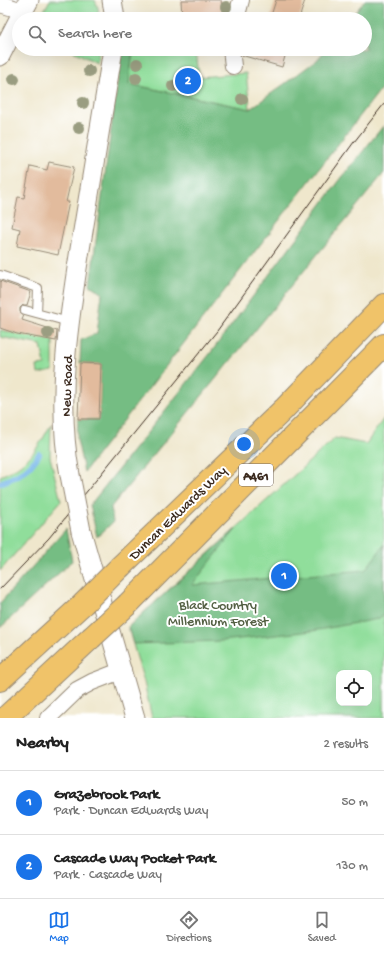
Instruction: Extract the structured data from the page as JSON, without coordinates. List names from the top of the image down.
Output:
{
  "streets": {
    "highway": ["A461", "Duncan Edwards Way"],
    "street": ["New Road"]
  },
  "parks": ["Black Country Millennium Forest"],
  "page": {
    "search": "Search here",
    "pins": ["2", "1"],
    "heading": ["Nearby", "2 results"],
    "list": [
      {
        "mark": "1",
        "name": "Grazebrook Park",
        "note": "Park · Duncan Edwards Way",
        "value": "50 m"
      },
      {
        "mark": "2",
        "name": "Cascade Way Pocket Park",
        "note": "Park · Cascade Way",
        "value": "130 m"
      }
    ],
    "nav": ["Map", "Directions", "Saved"]
  }
}
